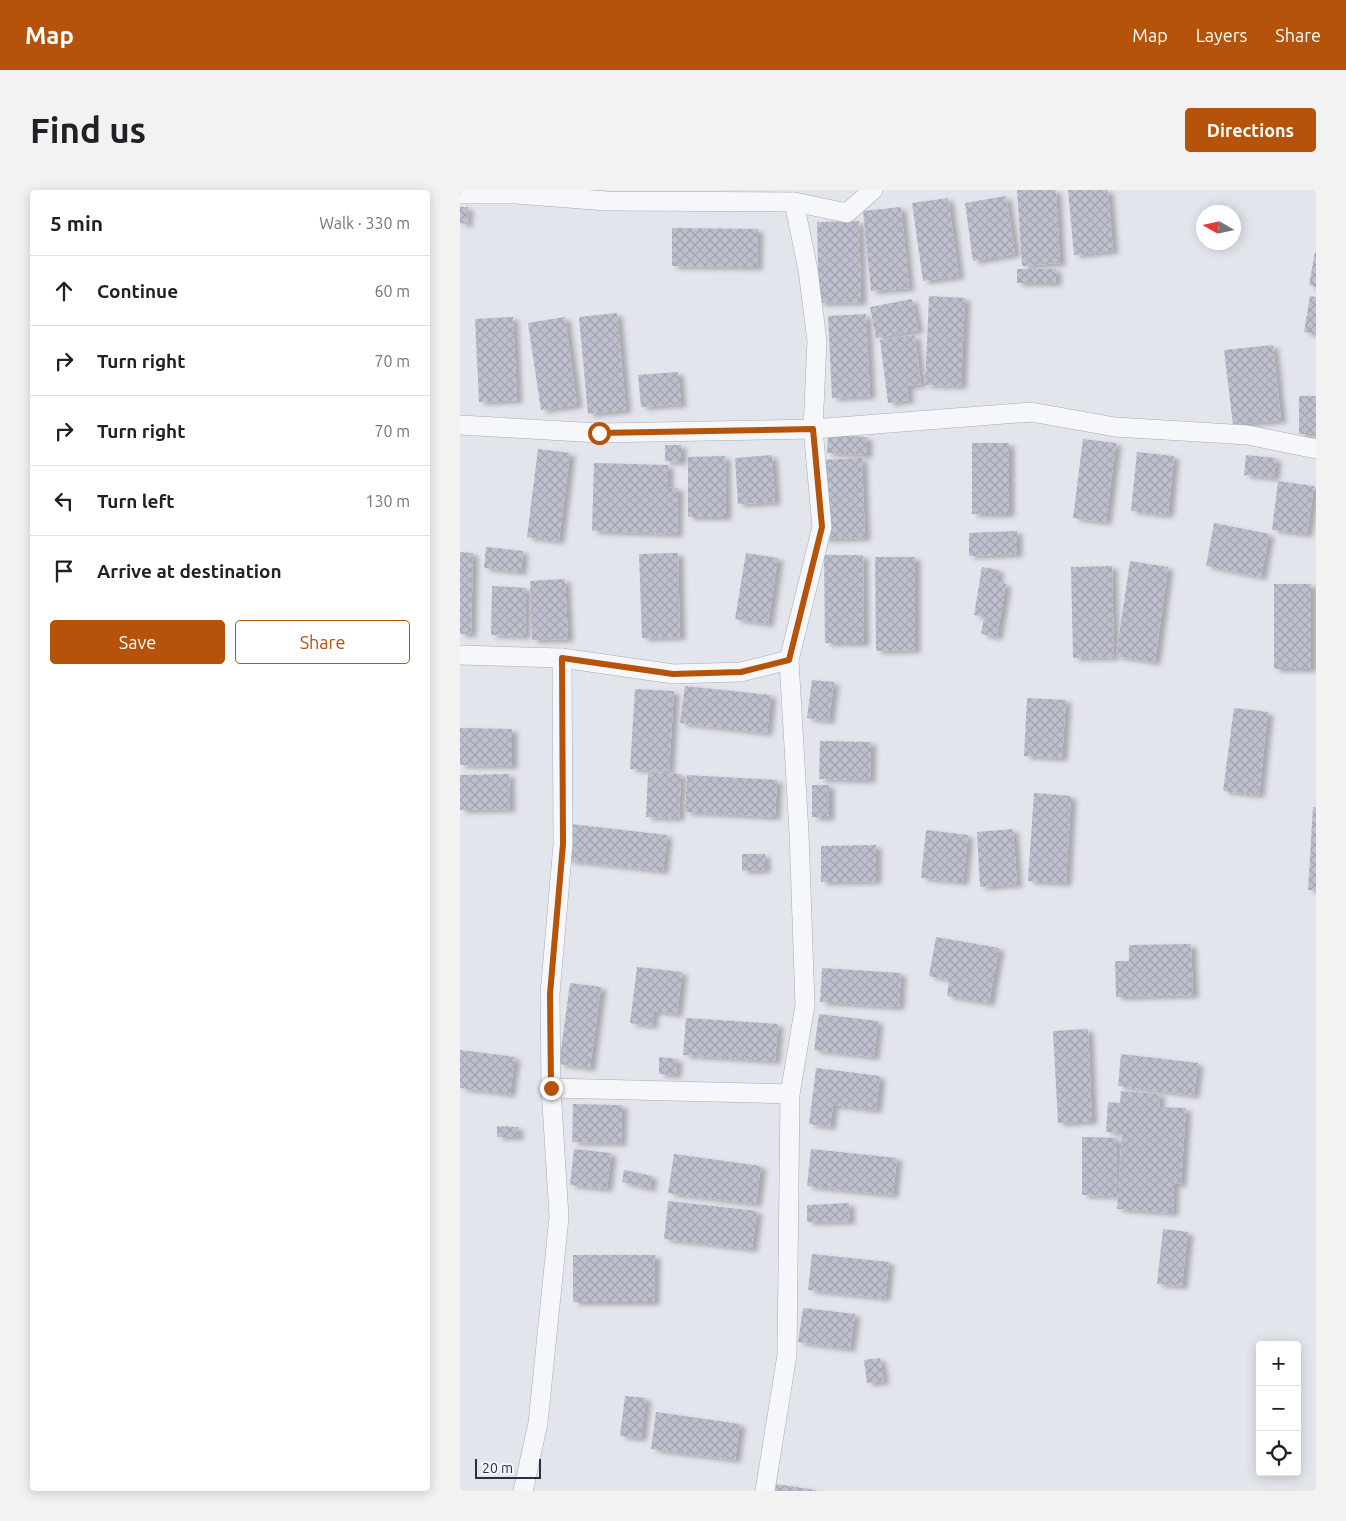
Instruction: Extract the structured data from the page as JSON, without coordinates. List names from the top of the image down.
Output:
{
  "scale_bar": "20 m",
  "north": "left",
  "page": {
    "header": "Map",
    "nav": ["Map", "Layers", "Share"],
    "buttons": [
      "Directions",
      ["Save", "Share"]
    ],
    "title": "Find us",
    "heading": ["5 min", "Walk · 330 m"],
    "list": [
      ["Continue", "60 m"],
      ["Turn right", "70 m"],
      ["Turn right", "70 m"],
      ["Turn left", "130 m"],
      "Arrive at destination"
    ],
    "map_buttons": ["+", "−"],
    "scale": "20 m"
  }
}
